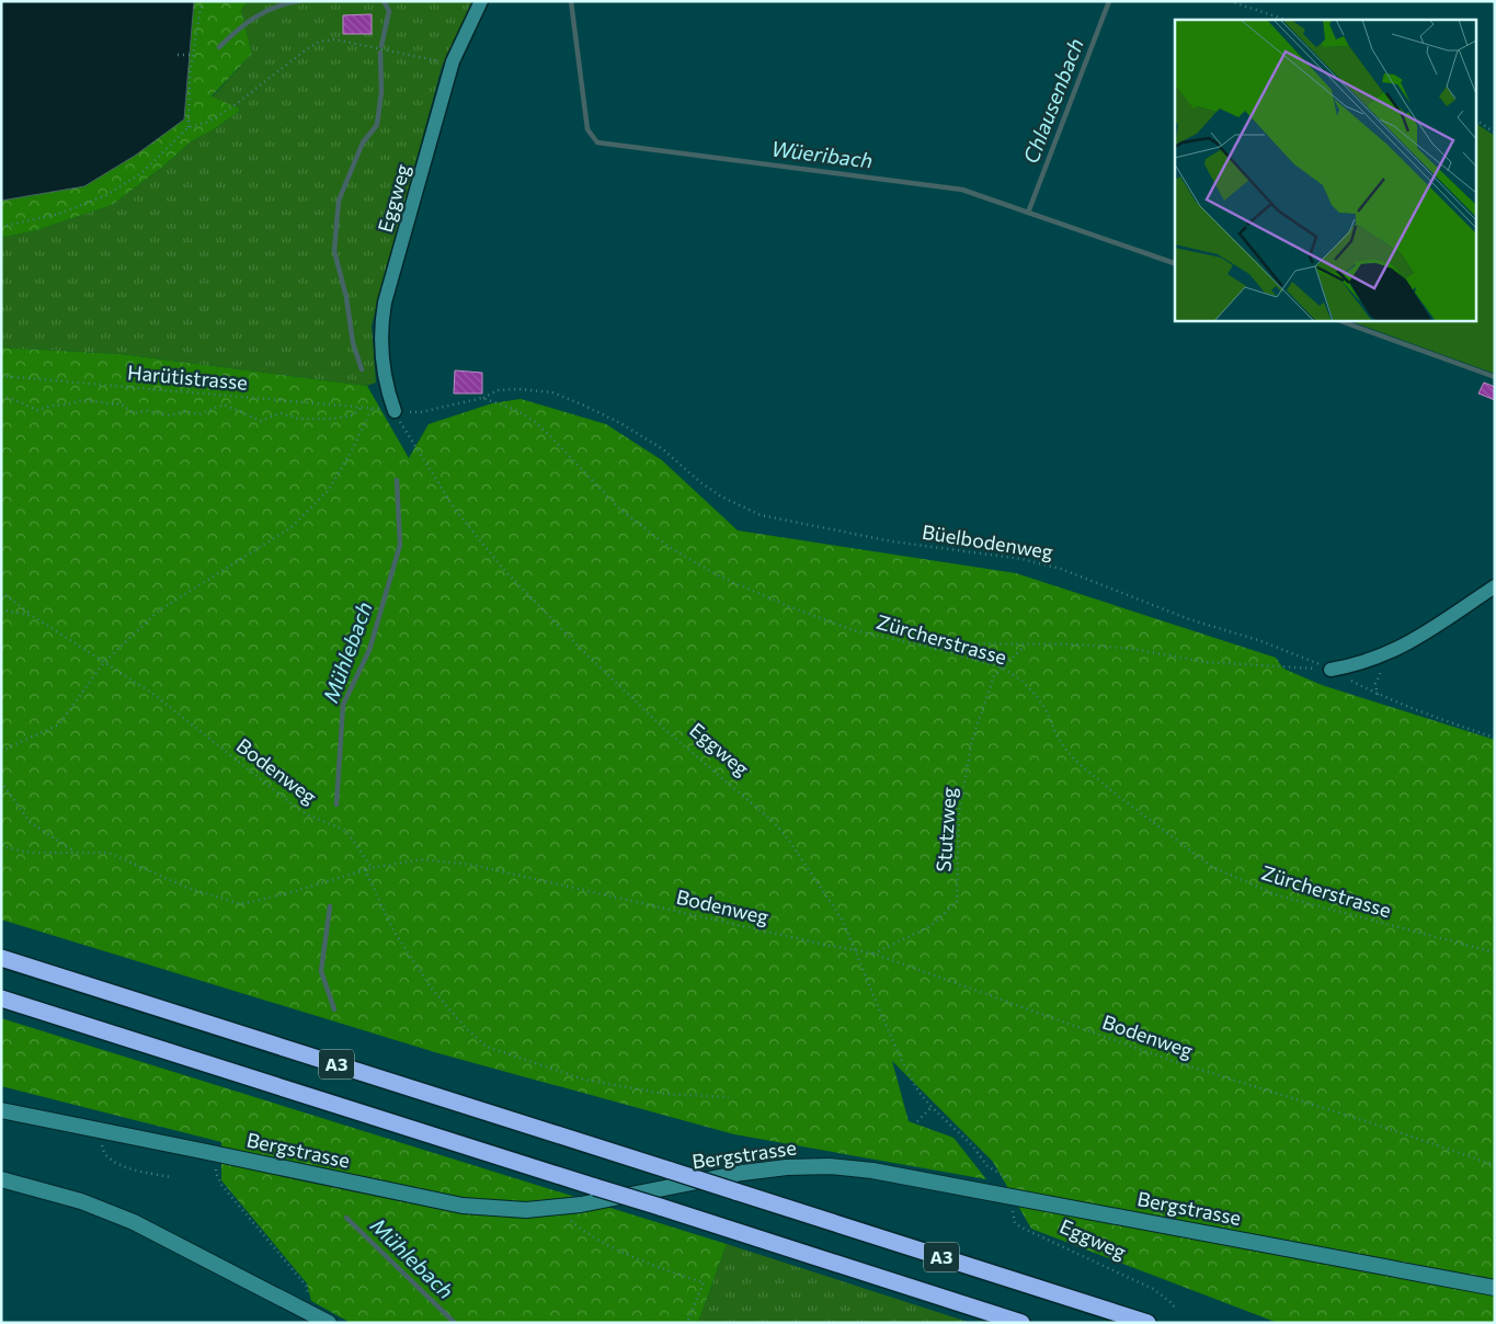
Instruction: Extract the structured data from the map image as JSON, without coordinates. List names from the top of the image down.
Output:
{
  "streets": {
    "highway": ["A3"],
    "street": ["Eggweg", "Bergstrasse"],
    "path": [
      "Harütistrasse",
      "Büelbodenweg",
      "Zürcherstrasse",
      "Bodenweg",
      "Stutzweg"
    ]
  },
  "crossings": [
    ["Eggweg", "Bodenweg"],
    ["Eggweg", "Bergstrasse"],
    ["Harütistrasse", "Bodenweg"],
    ["Büelbodenweg", "Zürcherstrasse"],
    ["Zürcherstrasse", "Stutzweg"],
    ["Bodenweg", "Stutzweg"]
  ],
  "water": ["Chlausenbach", "Wüeribach", "Mühlebach"]
}
